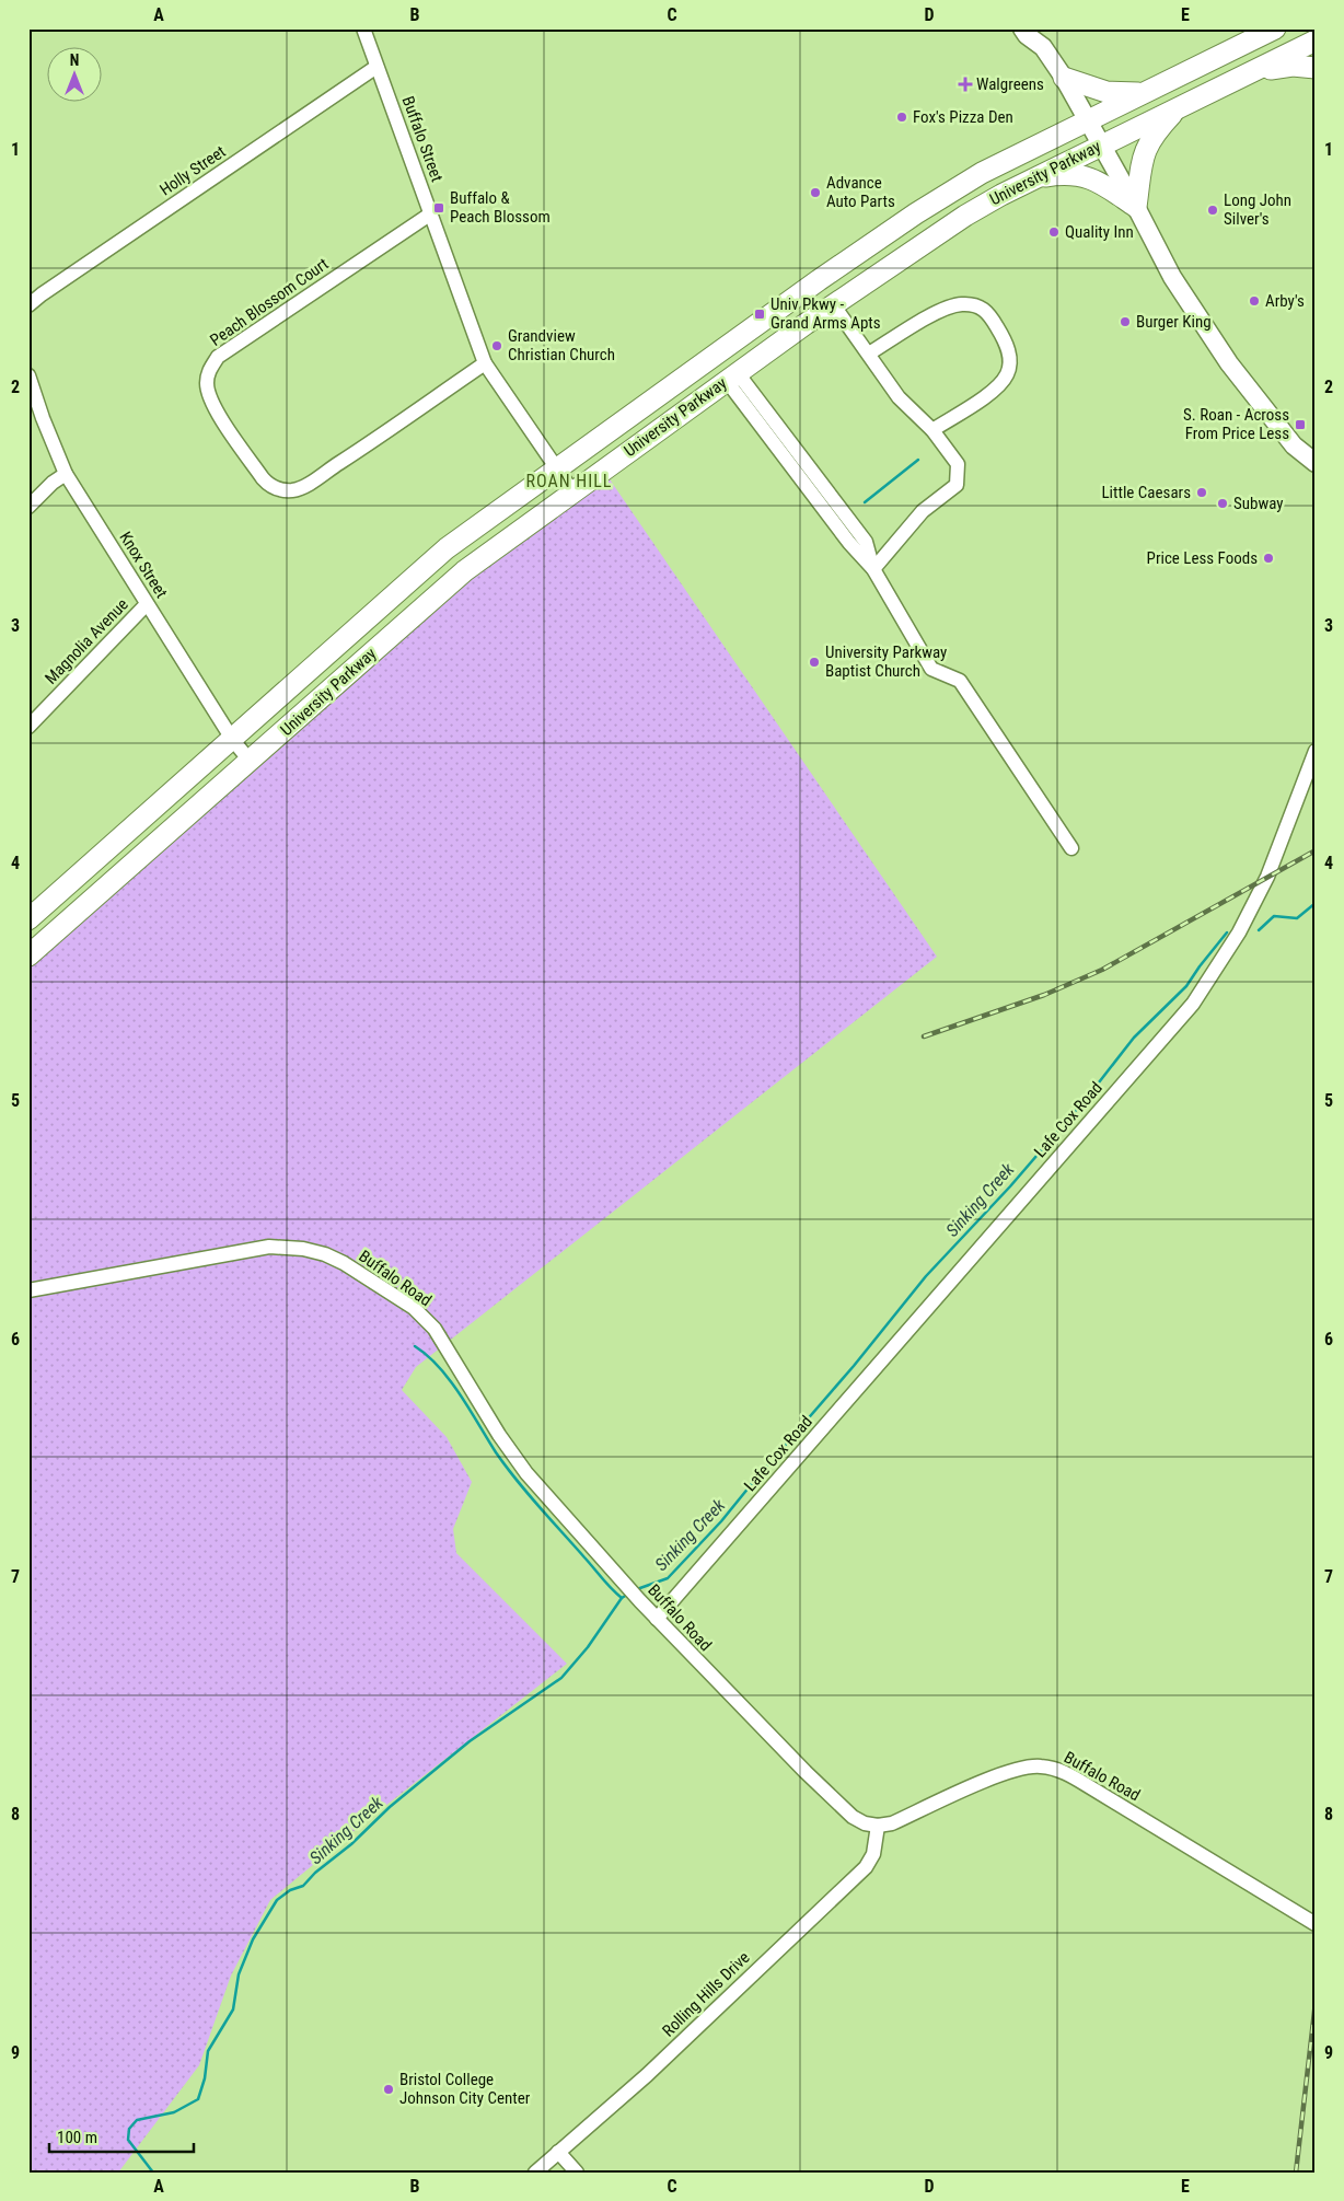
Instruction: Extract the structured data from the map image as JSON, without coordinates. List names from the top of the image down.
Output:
{
  "streets": {
    "highway": ["University Parkway"],
    "street": [
      "Buffalo Street",
      "Holly Street",
      "Peach Blossom Court",
      "Knox Street",
      "Magnolia Avenue",
      "Lafe Cox Road",
      "Buffalo Road",
      "Rolling Hills Drive"
    ]
  },
  "crossings": [
    ["Buffalo Street", "Holly Street"],
    ["Buffalo Street", "University Parkway"],
    ["Buffalo Street", "Peach Blossom Court"],
    ["University Parkway", "Knox Street"],
    ["Knox Street", "Magnolia Avenue"],
    ["Lafe Cox Road", "Buffalo Road"],
    ["Buffalo Road", "Rolling Hills Drive"]
  ],
  "districts": ["ROAN HILL"],
  "water": ["Sinking Creek"],
  "places": {
    "health": ["Walgreens"],
    "other": [
      "Fox's Pizza Den",
      "Advance Auto Parts",
      "Long John Silver's",
      "Quality Inn",
      "Arby's",
      "Burger King",
      "Grandview Christian Church",
      "Little Caesars",
      "Subway",
      "Price Less Foods",
      "University Parkway Baptist Church",
      "Bristol College Johnson City Center"
    ],
    "transit": ["Buffalo & Peach Blossom", "Univ Pkwy - Grand Arms Apts", "S. Roan - Across From Price Less"]
  },
  "scale_bar": "100 m",
  "north": "top",
  "grid": {
    "columns": [
      "A",
      "B",
      "C",
      "D",
      "E"
    ],
    "rows": [
      "1",
      "2",
      "3",
      "4",
      "5",
      "6",
      "7",
      "8",
      "9"
    ]
  }
}
